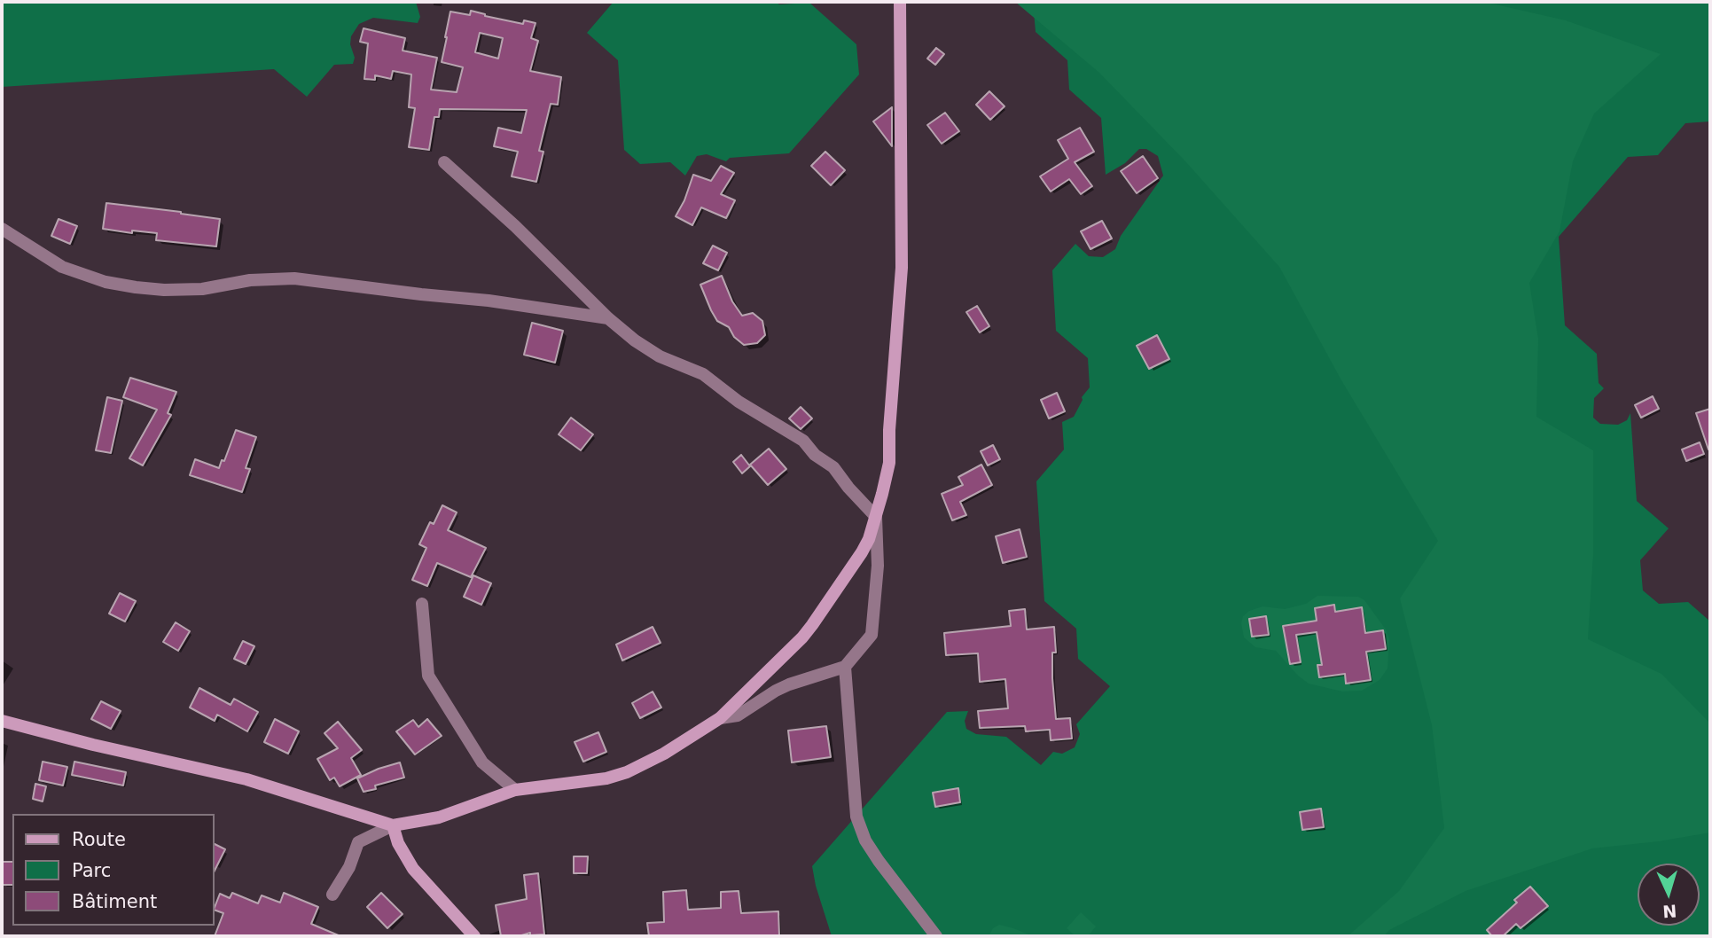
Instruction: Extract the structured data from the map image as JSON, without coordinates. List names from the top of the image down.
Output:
{
  "legend": ["Route", "Parc", "Bâtiment"],
  "north": "bottom"
}
